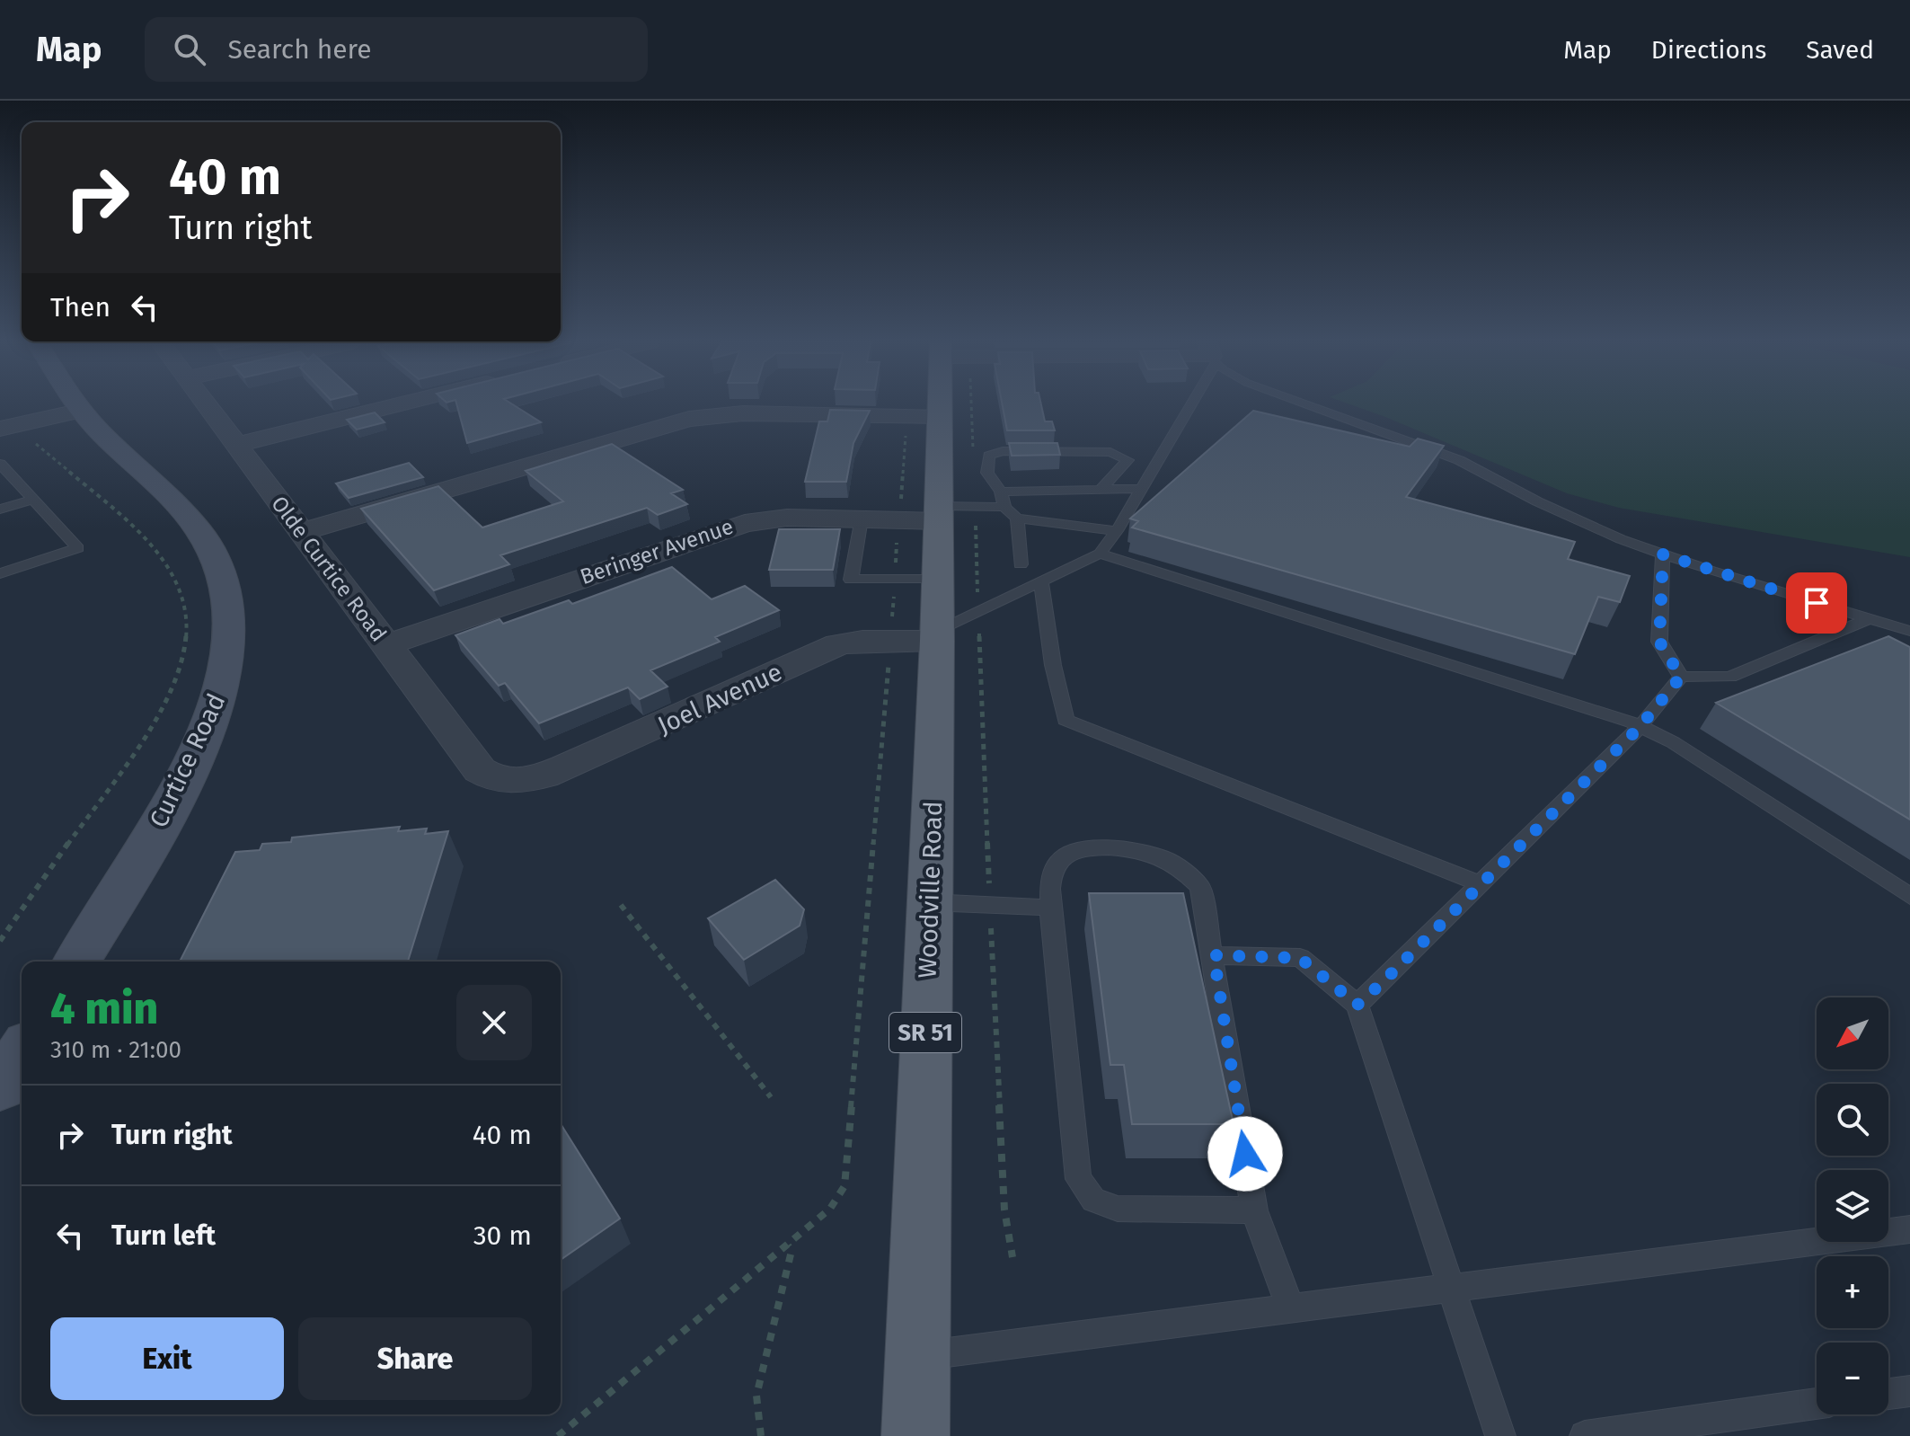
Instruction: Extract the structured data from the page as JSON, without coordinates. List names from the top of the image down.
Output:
{
  "streets": {
    "main road": ["Woodville Road", "SR 51"],
    "street": [
      "Beringer Avenue",
      "Olde Curtice Road",
      "Joel Avenue",
      "Curtice Road"
    ]
  },
  "crossings": [
    ["Beringer Avenue", "Olde Curtice Road"],
    ["Beringer Avenue", "Woodville Road"],
    ["Olde Curtice Road", "Joel Avenue"],
    ["Joel Avenue", "Woodville Road"]
  ],
  "north": "bottom left",
  "page": {
    "header": "Map",
    "search": "Search here",
    "nav": ["Map", "Directions", "Saved"],
    "turn": ["40 m", "Turn right"],
    "then": "Then",
    "heading": ["4 min", "310 m · 21:00"],
    "map_buttons": ["+", "−"],
    "list": [
      {
        "name": "Turn right",
        "value": "40 m"
      },
      {
        "name": "Turn left",
        "value": "30 m"
      }
    ],
    "buttons": ["Exit", "Share"]
  }
}
